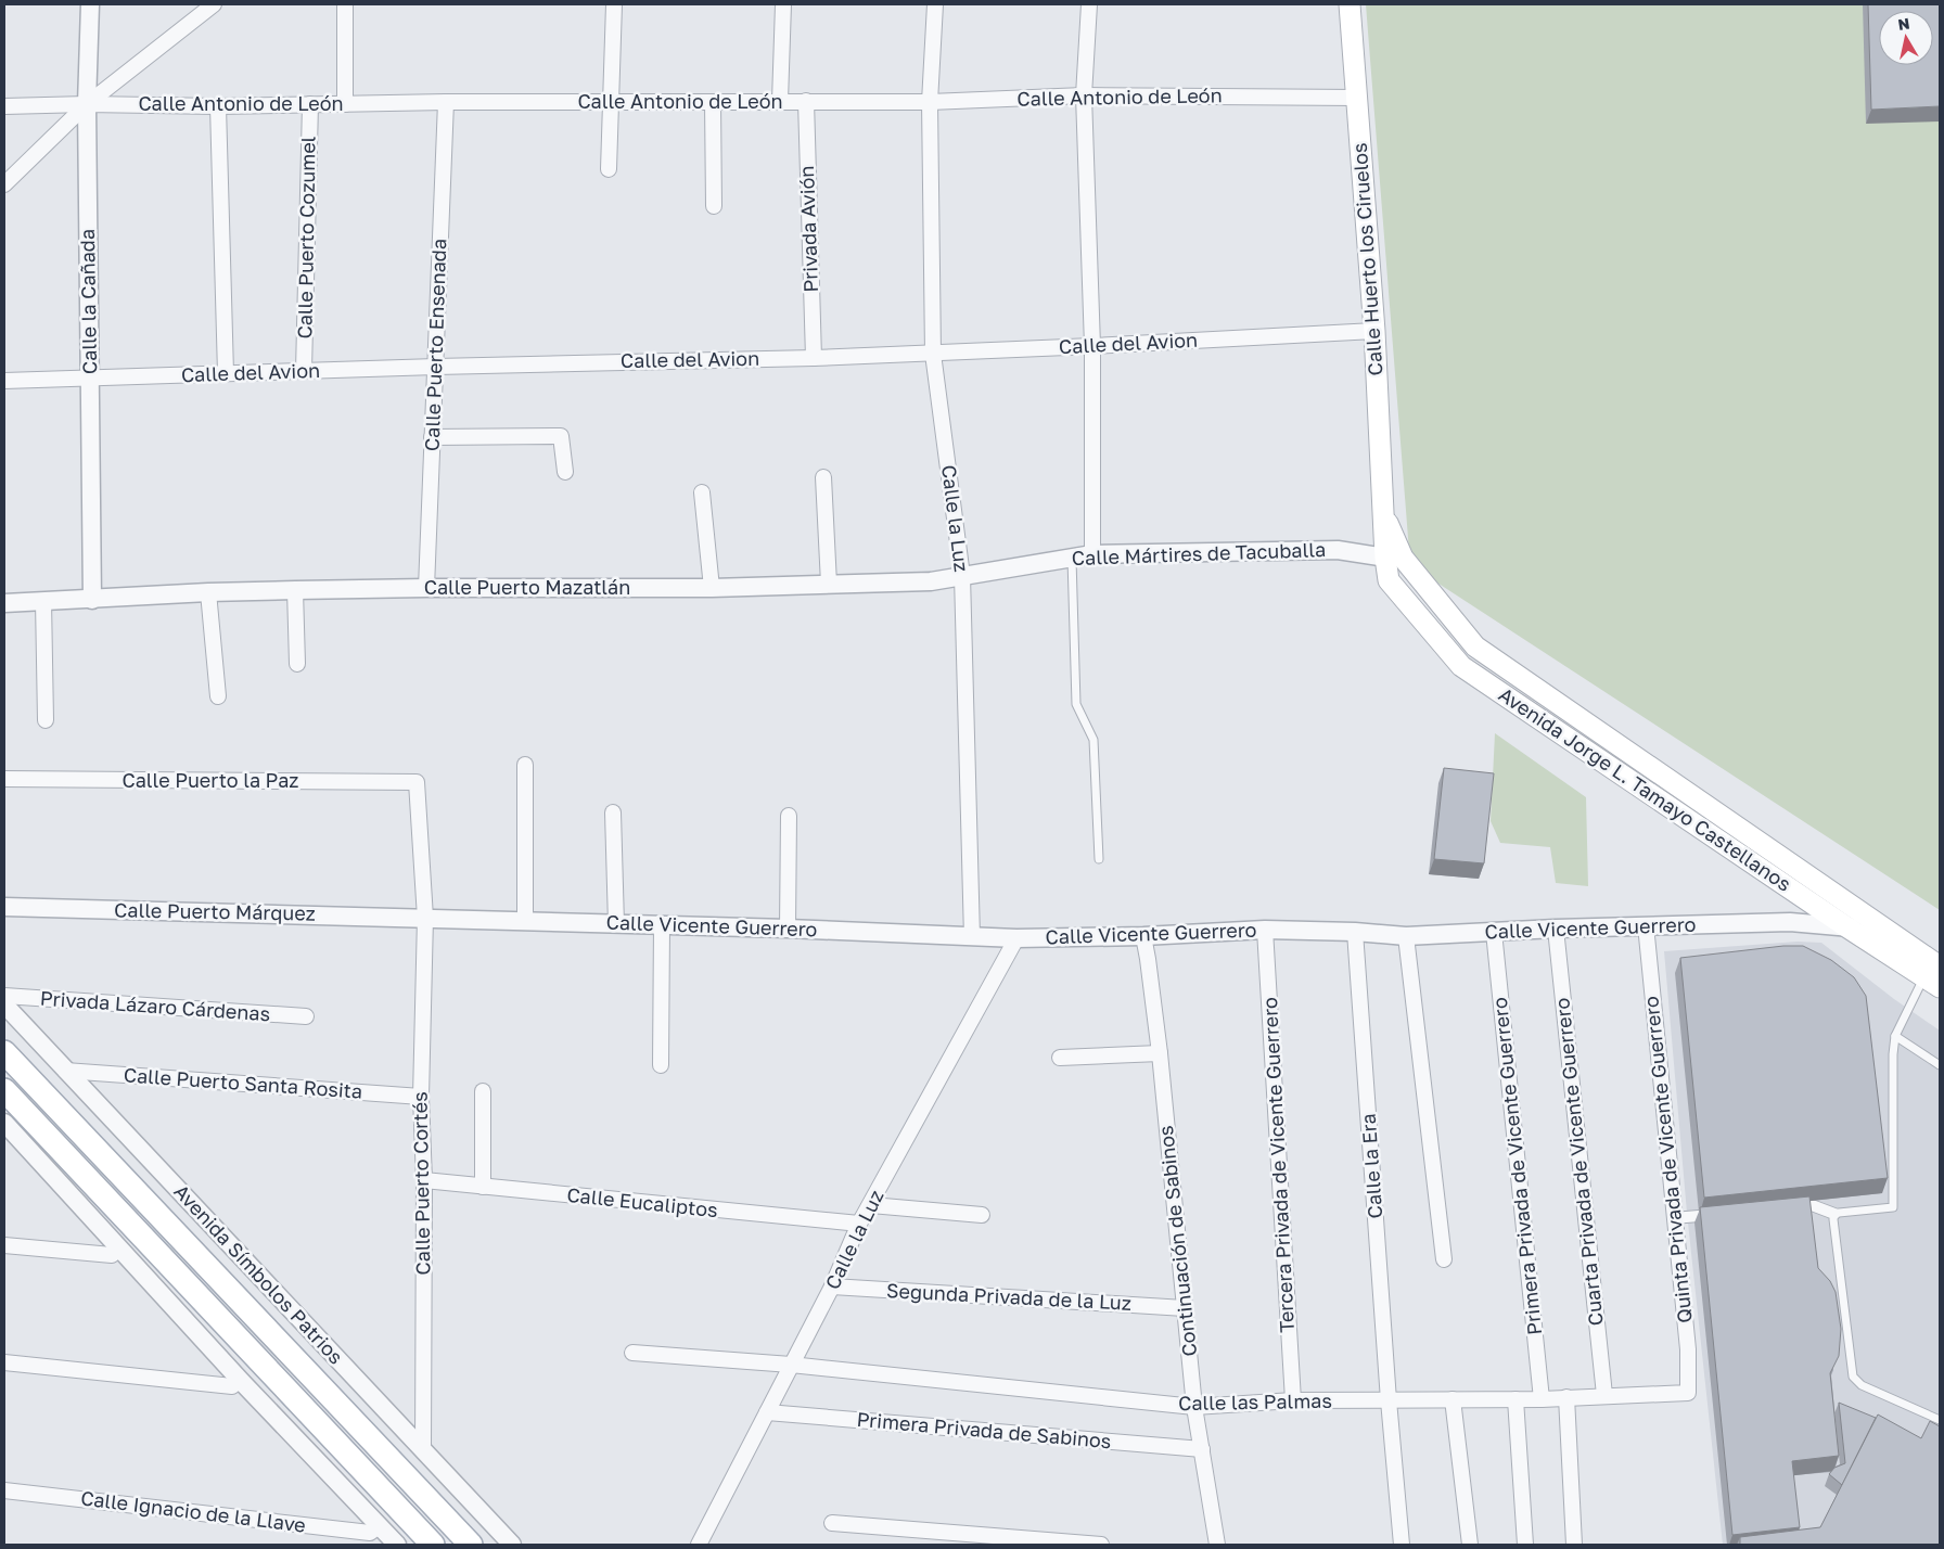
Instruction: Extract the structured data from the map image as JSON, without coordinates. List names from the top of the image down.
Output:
{
  "streets": {
    "main road": ["Calle Huerto los Ciruelos", "Avenida Jorge L. Tamayo Castellanos", "Avenida Símbolos Patrios"],
    "street": [
      "Calle Antonio de León",
      "Privada Avión",
      "Calle Puerto Cozumel",
      "Calle la Cañada",
      "Calle del Avion",
      "Calle Puerto Ensenada",
      "Calle la Luz",
      "Calle Mártires de Tacuballa",
      "Calle Puerto Mazatlán",
      "Calle Puerto la Paz",
      "Calle Puerto Márquez",
      "Calle Vicente Guerrero",
      "Privada Lázaro Cárdenas",
      "Calle Puerto Santa Rosita",
      "Quinta Privada de Vicente Guerrero",
      "Cuarta Privada de Vicente Guerrero",
      "Tercera Privada de Vicente Guerrero",
      "Calle la Era",
      "Primera Privada de Vicente Guerrero",
      "Calle Puerto Cortés",
      "Calle Eucaliptos",
      "Continuación de Sabinos",
      "Segunda Privada de la Luz",
      "Calle las Palmas",
      "Primera Privada de Sabinos",
      "Calle Ignacio de la Llave"
    ]
  },
  "crossings": [
    ["Calle Antonio de León", "Privada Avión"],
    ["Calle Antonio de León", "Calle Puerto Cozumel"],
    ["Calle Antonio de León", "Calle Huerto los Ciruelos"],
    ["Calle Antonio de León", "Calle la Cañada"],
    ["Calle Antonio de León", "Calle Puerto Ensenada"],
    ["Calle Antonio de León", "Calle la Luz"],
    ["Privada Avión", "Calle del Avion"],
    ["Calle Puerto Cozumel", "Calle del Avion"],
    ["Calle Huerto los Ciruelos", "Calle del Avion"],
    ["Calle Huerto los Ciruelos", "Calle Mártires de Tacuballa"],
    ["Calle Huerto los Ciruelos", "Avenida Jorge L. Tamayo Castellanos"],
    ["Calle la Cañada", "Calle del Avion"],
    ["Calle la Cañada", "Calle Puerto Mazatlán"],
    ["Calle del Avion", "Calle Puerto Ensenada"],
    ["Calle del Avion", "Calle la Luz"],
    ["Calle Puerto Ensenada", "Calle Puerto Mazatlán"],
    ["Calle la Luz", "Calle Mártires de Tacuballa"],
    ["Calle la Luz", "Calle Puerto Mazatlán"],
    ["Calle la Luz", "Calle Vicente Guerrero"],
    ["Calle la Luz", "Calle Eucaliptos"],
    ["Calle la Luz", "Segunda Privada de la Luz"],
    ["Calle la Luz", "Calle las Palmas"],
    ["Calle la Luz", "Primera Privada de Sabinos"],
    ["Calle Mártires de Tacuballa", "Calle Puerto Mazatlán"],
    ["Calle Mártires de Tacuballa", "Avenida Jorge L. Tamayo Castellanos"],
    ["Calle Puerto la Paz", "Calle Puerto Cortés"],
    ["Avenida Jorge L. Tamayo Castellanos", "Calle Vicente Guerrero"],
    ["Calle Puerto Márquez", "Calle Vicente Guerrero"],
    ["Calle Puerto Márquez", "Calle Puerto Cortés"],
    ["Calle Vicente Guerrero", "Quinta Privada de Vicente Guerrero"],
    ["Calle Vicente Guerrero", "Cuarta Privada de Vicente Guerrero"],
    ["Calle Vicente Guerrero", "Tercera Privada de Vicente Guerrero"],
    ["Calle Vicente Guerrero", "Calle la Era"],
    ["Calle Vicente Guerrero", "Primera Privada de Vicente Guerrero"],
    ["Calle Vicente Guerrero", "Calle Puerto Cortés"],
    ["Calle Vicente Guerrero", "Continuación de Sabinos"],
    ["Calle Puerto Santa Rosita", "Calle Puerto Cortés"],
    ["Calle Puerto Santa Rosita", "Avenida Símbolos Patrios"],
    ["Quinta Privada de Vicente Guerrero", "Calle las Palmas"],
    ["Cuarta Privada de Vicente Guerrero", "Calle las Palmas"],
    ["Tercera Privada de Vicente Guerrero", "Calle las Palmas"],
    ["Calle la Era", "Calle las Palmas"],
    ["Primera Privada de Vicente Guerrero", "Calle las Palmas"],
    ["Calle Puerto Cortés", "Calle Eucaliptos"],
    ["Calle Puerto Cortés", "Avenida Símbolos Patrios"],
    ["Continuación de Sabinos", "Segunda Privada de la Luz"],
    ["Continuación de Sabinos", "Calle las Palmas"],
    ["Continuación de Sabinos", "Primera Privada de Sabinos"]
  ],
  "north": "top"
}
